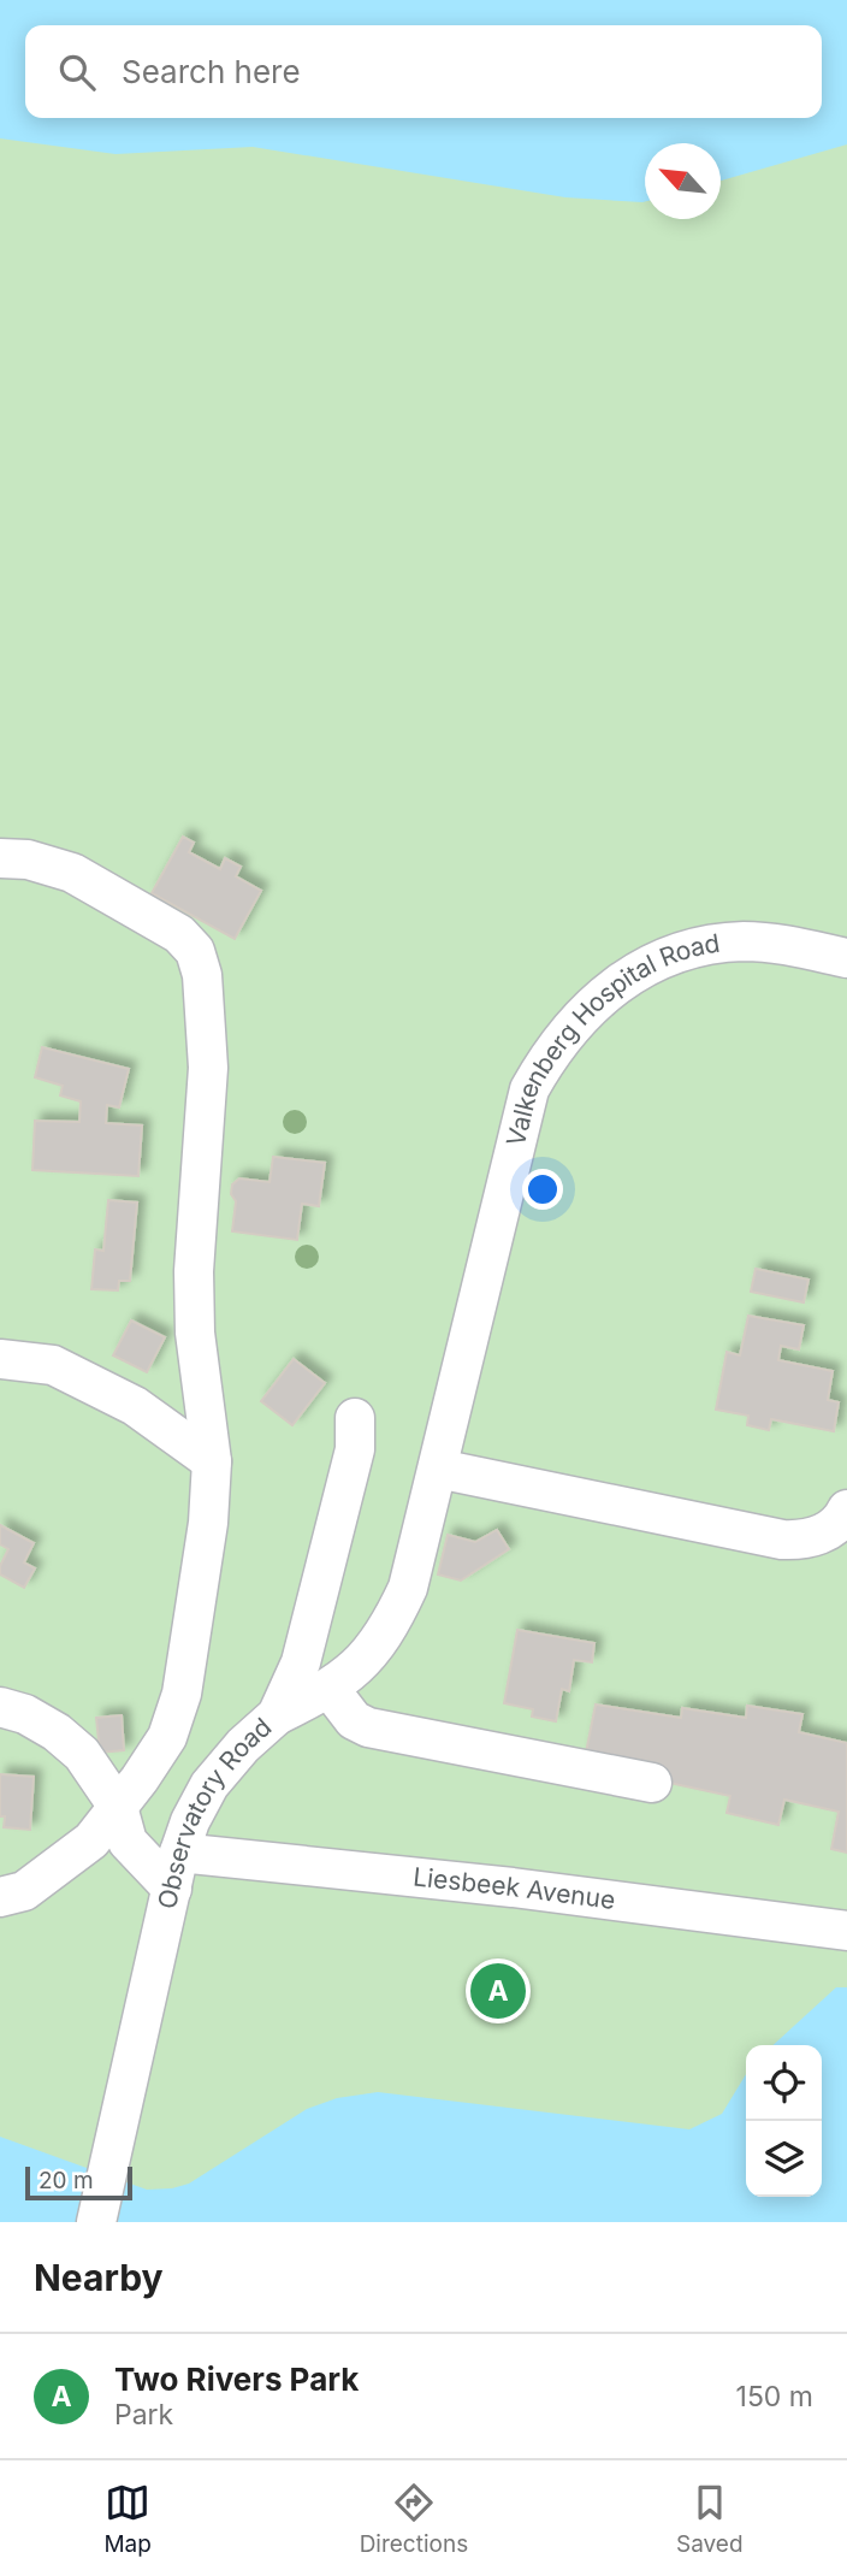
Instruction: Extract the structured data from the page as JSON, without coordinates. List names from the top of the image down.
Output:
{
  "streets": {
    "street": ["Valkenberg Hospital Road", "Observatory Road", "Liesbeek Avenue"]
  },
  "crossings": [
    ["Valkenberg Hospital Road", "Observatory Road"],
    ["Observatory Road", "Liesbeek Avenue"]
  ],
  "scale_bar": "20 m",
  "north": "top left",
  "page": {
    "search": "Search here",
    "pins": "A",
    "scale": "20 m",
    "heading": "Nearby",
    "list": [
      {
        "mark": "A",
        "name": "Two Rivers Park",
        "note": "Park",
        "value": "150 m"
      }
    ],
    "nav": ["Map", "Directions", "Saved"]
  }
}
